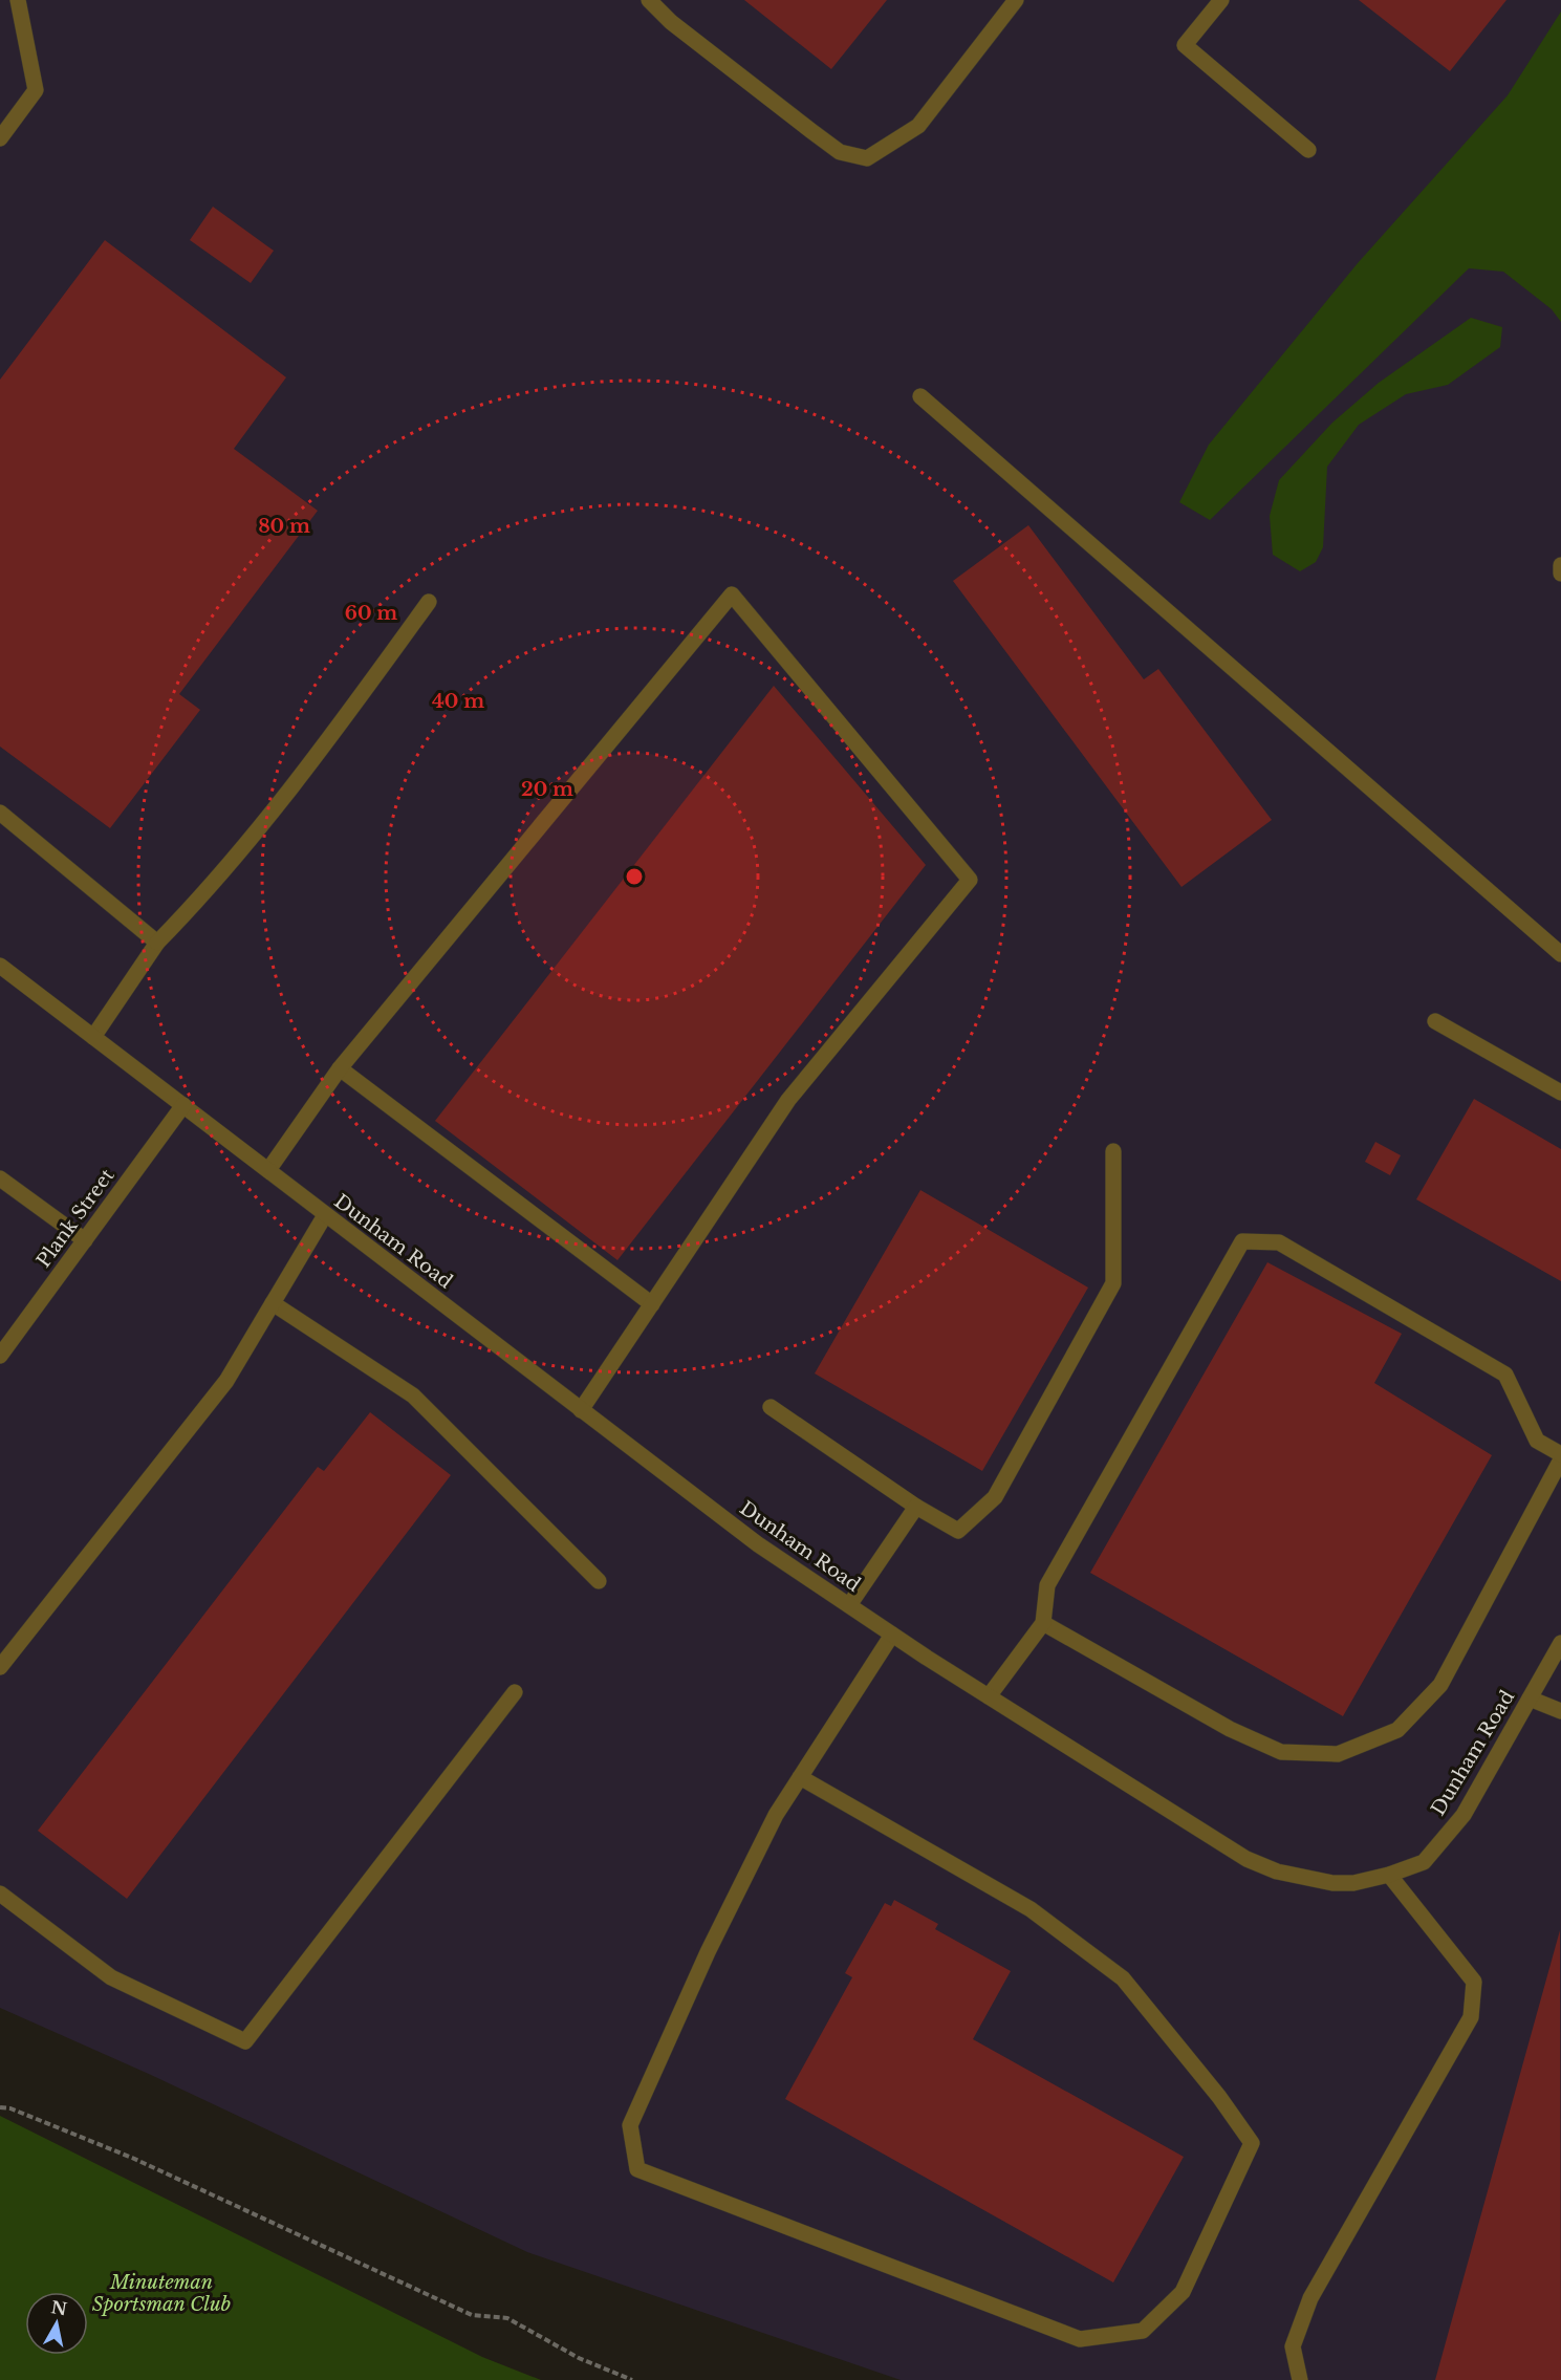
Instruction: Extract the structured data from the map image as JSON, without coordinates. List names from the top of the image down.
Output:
{
  "streets": {
    "street": ["Plank Street", "Dunham Road"]
  },
  "crossings": [
    ["Plank Street", "Dunham Road"]
  ],
  "parks": ["Minuteman Sportsman Club"],
  "north": "top",
  "rings": [
    "80 m",
    "60 m",
    "40 m",
    "20 m"
  ]
}
